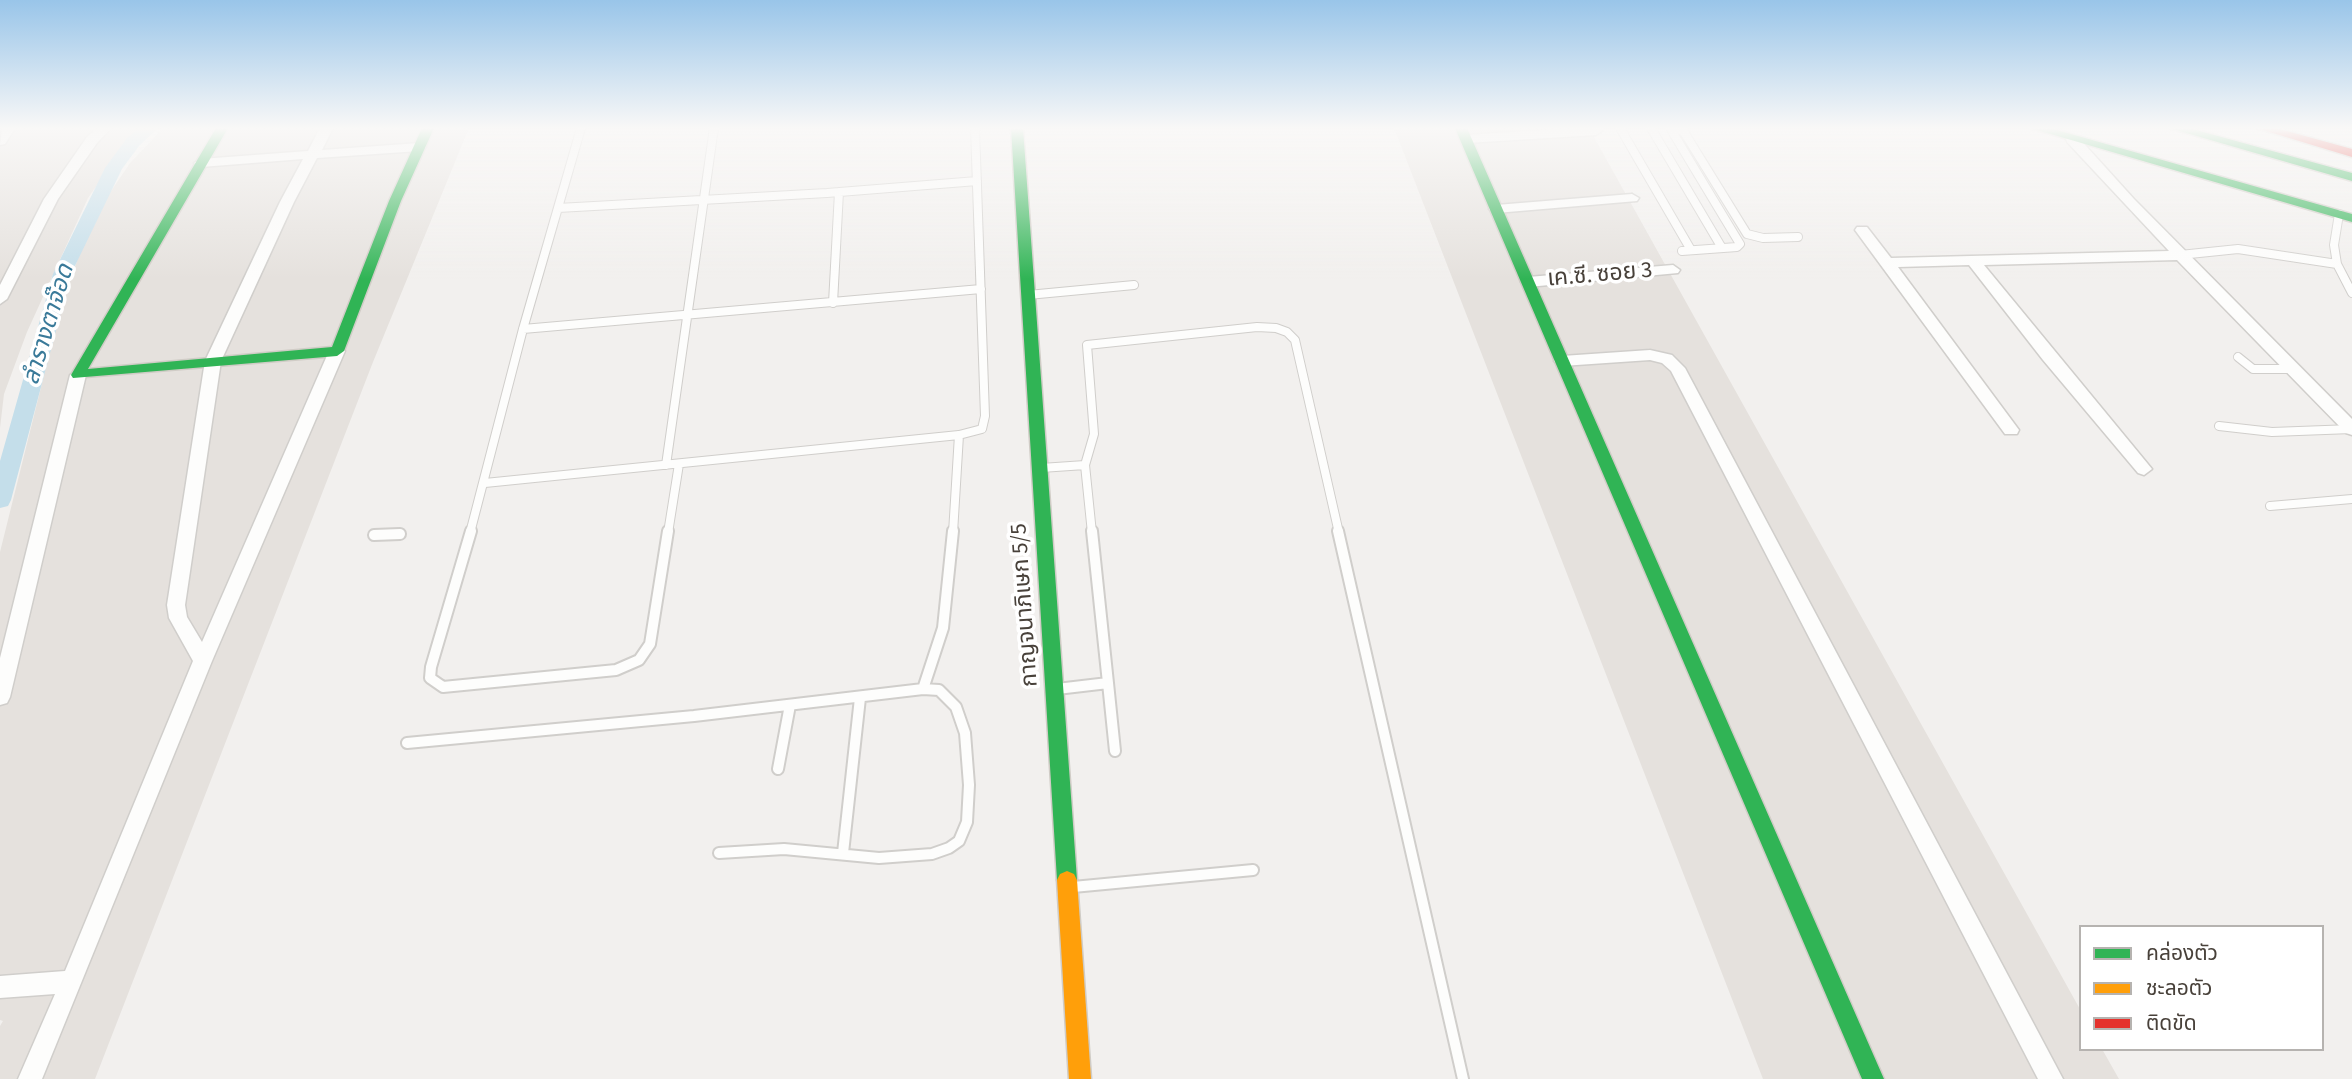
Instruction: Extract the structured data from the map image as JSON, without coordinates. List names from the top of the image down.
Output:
{
  "streets": {
    "main road": ["กาญจนาภิเษก 5/5"],
    "street": ["เค.ซี. ซอย 3"]
  },
  "water": ["ลำรางตาจ๊อด"],
  "legend": ["คล่องตัว", "ชะลอตัว", "ติดขัด"]
}
